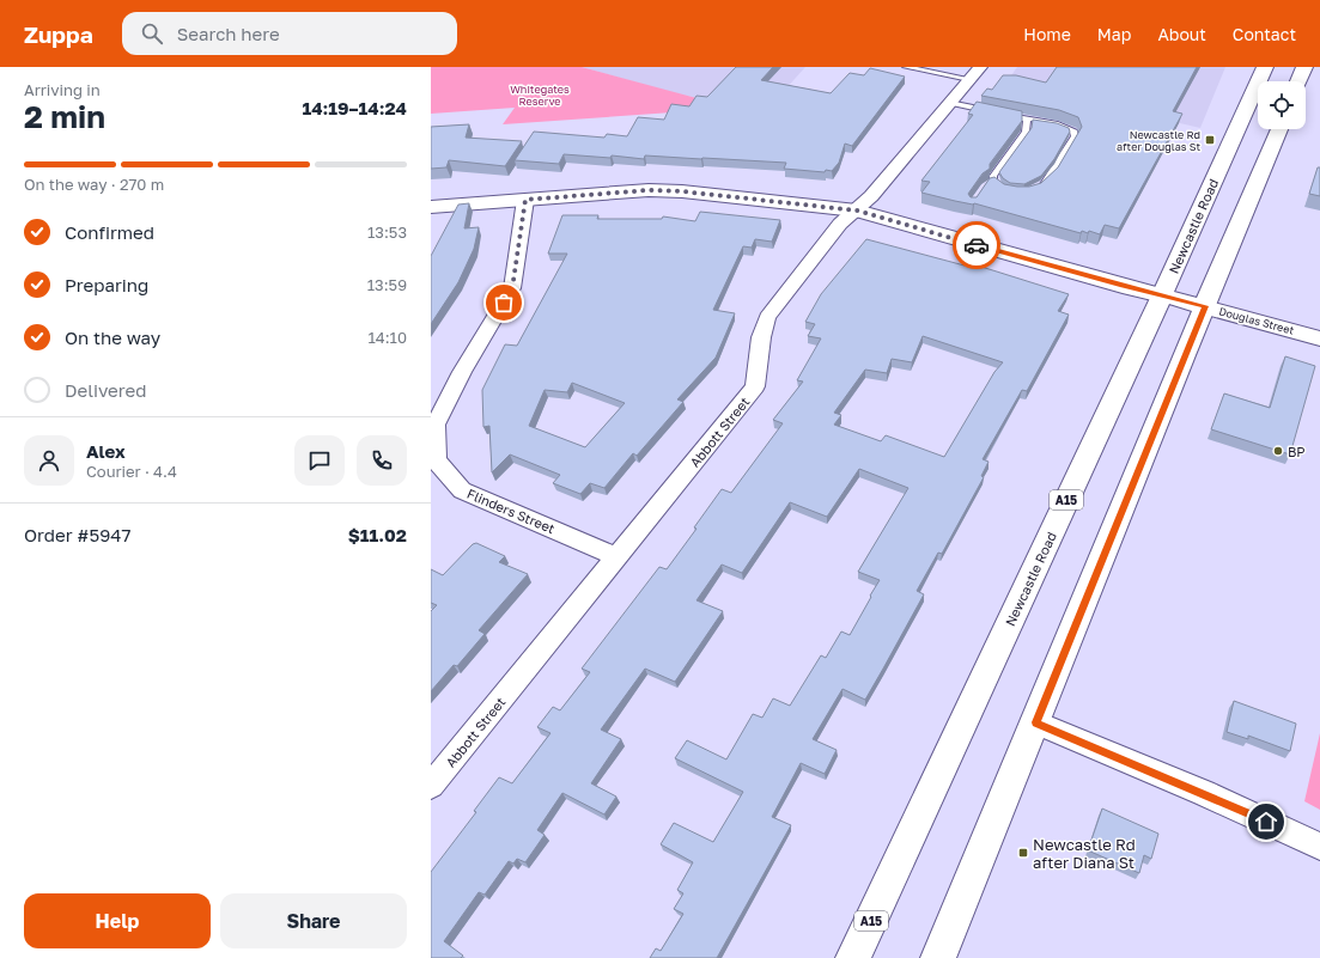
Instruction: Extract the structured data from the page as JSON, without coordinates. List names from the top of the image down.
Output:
{
  "streets": {
    "main road": ["Newcastle Road", "Douglas Street", "A15"],
    "street": ["Abbott Street", "Flinders Street"]
  },
  "crossings": [
    ["Newcastle Road", "Douglas Street"],
    ["Douglas Street", "Abbott Street"],
    ["Douglas Street", "Flinders Street"],
    ["Abbott Street", "Flinders Street"]
  ],
  "parks": ["Whitegates Reserve"],
  "places": {
    "transit": ["Newcastle Rd after Douglas St", "Newcastle Rd after Diana St"],
    "other": ["BP"]
  },
  "page": {
    "header": "Zuppa",
    "search": "Search here",
    "nav": [
      "Home",
      "Map",
      "About",
      "Contact"
    ],
    "heading": ["2 min", "Arriving in", "14:19–14:24"],
    "panel": [
      "Alex",
      "Courier · 4.4",
      "Order #5947",
      "$11.02"
    ],
    "bar": "On the way · 270 m",
    "list": [
      ["Confirmed", "13:53"],
      ["Preparing", "13:59"],
      ["On the way", "14:10"],
      "Delivered"
    ],
    "buttons": ["Help", "Share"]
  }
}
